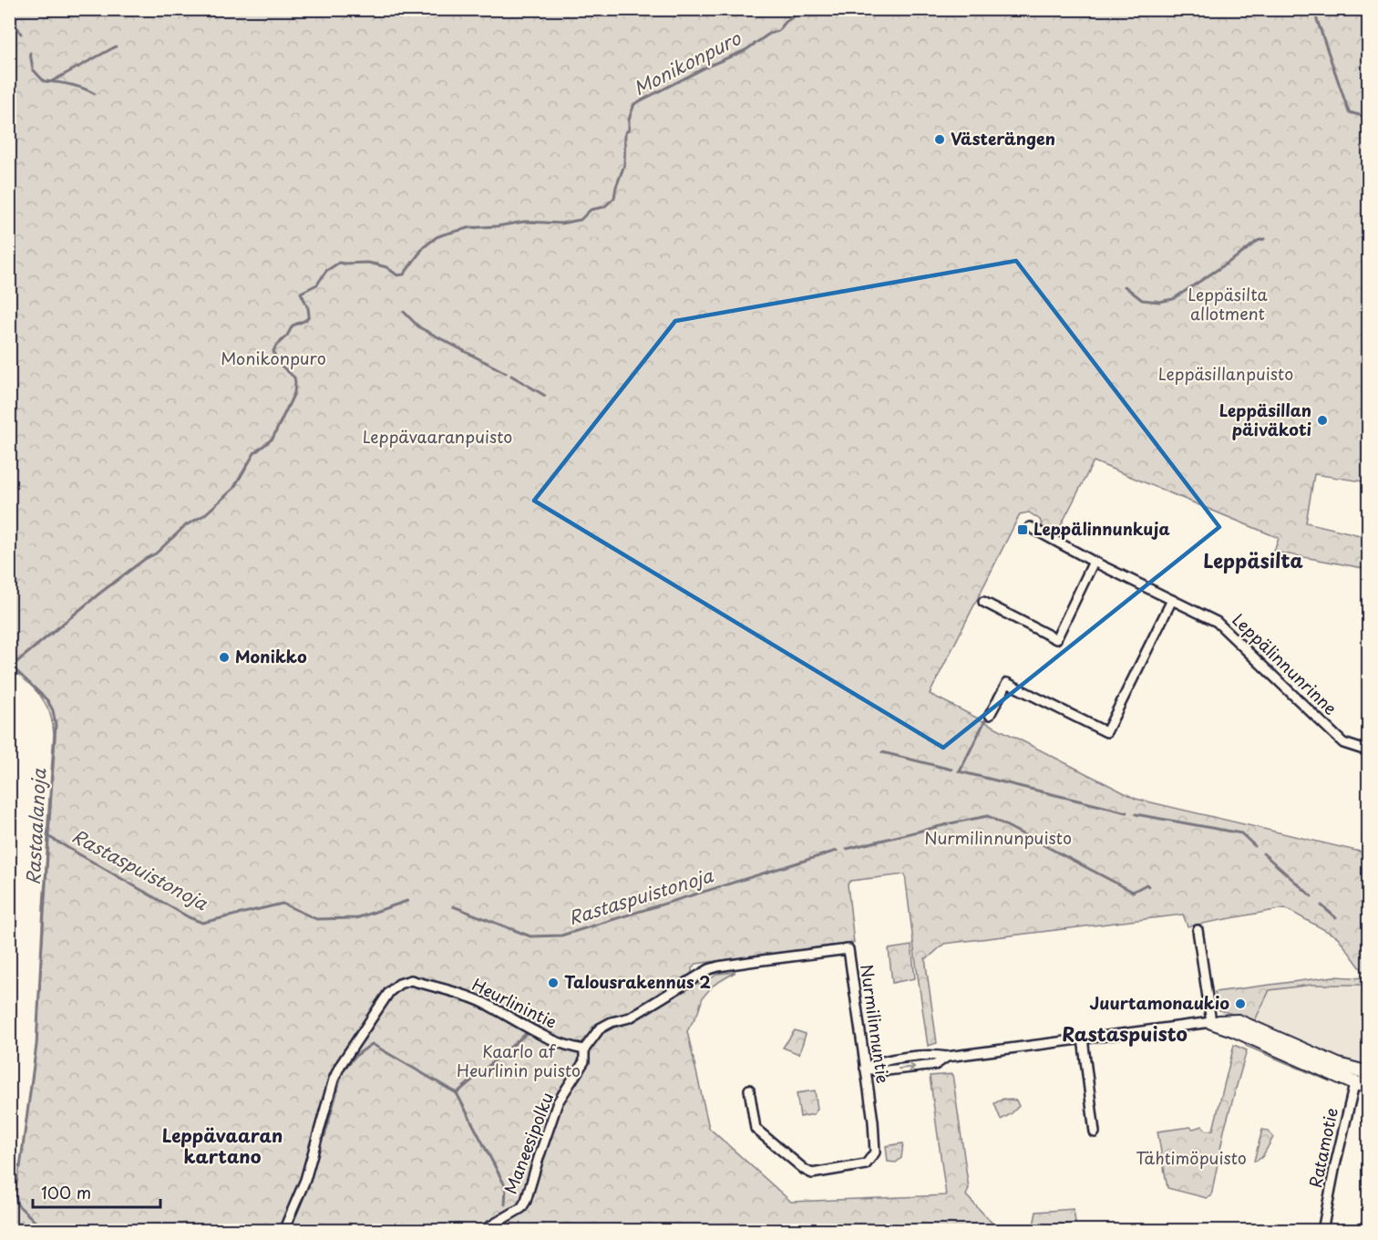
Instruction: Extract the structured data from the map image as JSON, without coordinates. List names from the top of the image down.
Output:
{
  "streets": {
    "street": [
      "Leppälinnunrinne",
      "Heurlinintie",
      "Nurmilinnuntie",
      "Maneesipolku",
      "Ratamotie"
    ]
  },
  "crossings": [
    ["Heurlinintie", "Nurmilinnuntie"],
    ["Heurlinintie", "Maneesipolku"],
    ["Nurmilinnuntie", "Maneesipolku"]
  ],
  "districts": ["Leppäsilta", "Rastaspuisto", "Leppävaaran kartano"],
  "water": ["Monikonpuro", "Rastaalanoja", "Rastaspuistonoja"],
  "parks": [
    "Leppäsilta allotment",
    "Monikonpuro",
    "Leppäsillanpuisto",
    "Leppävaaranpuisto",
    "Nurmilinnunpuisto",
    "Kaarlo af Heurlinin puisto",
    "Tähtimöpuisto"
  ],
  "places": {
    "other": [
      "Västerängen",
      "Leppäsillan päiväkoti",
      "Monikko",
      "Talousrakennus 2",
      "Juurtamonaukio"
    ],
    "transit": ["Leppälinnunkuja"]
  },
  "scale_bar": "100 m"
}
